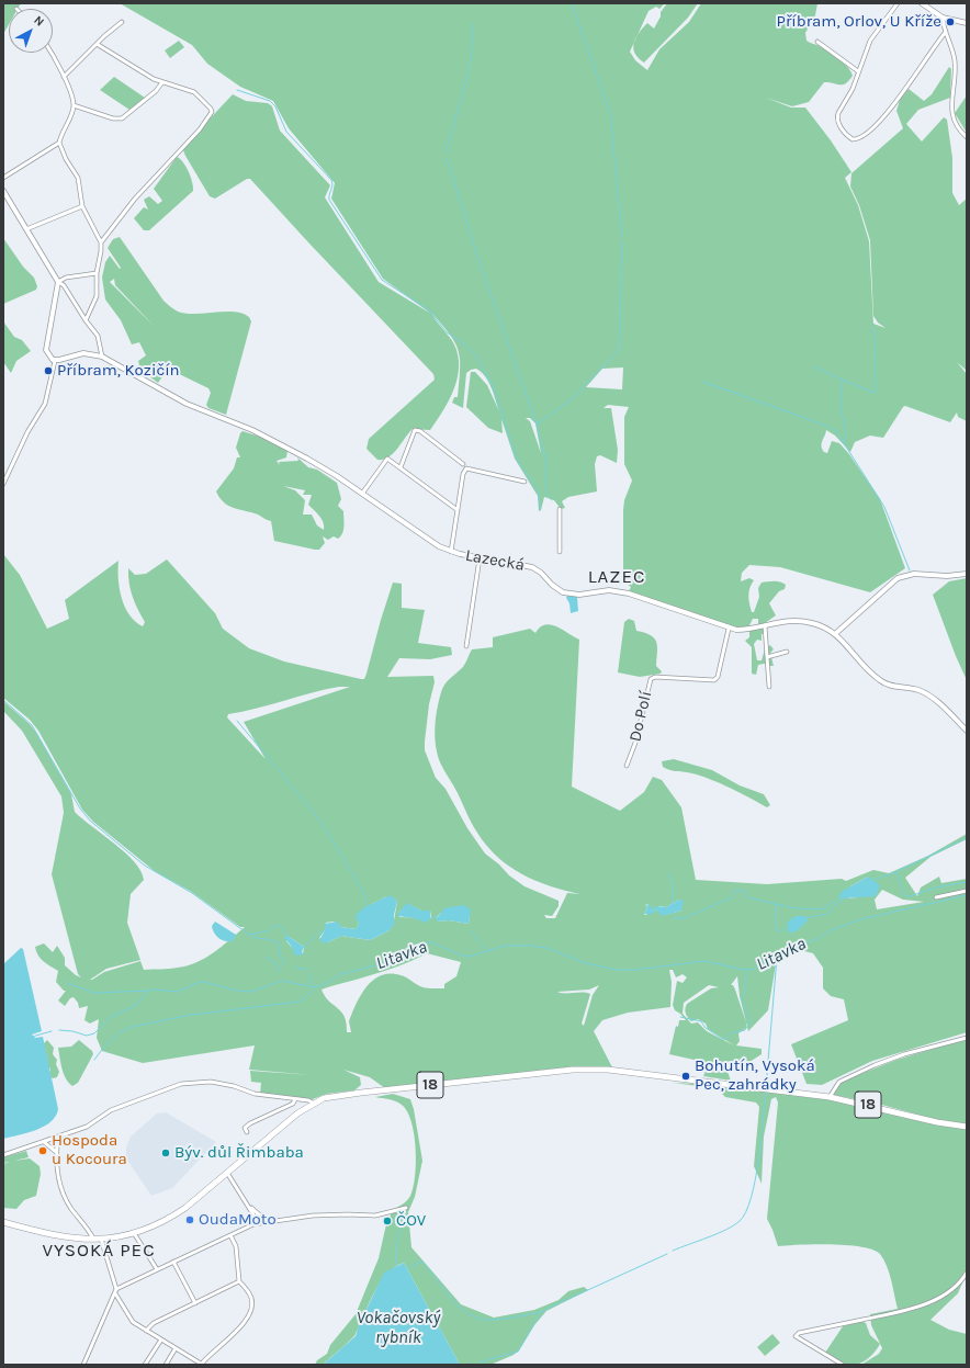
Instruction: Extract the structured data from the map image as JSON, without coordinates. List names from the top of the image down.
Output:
{
  "streets": {
    "main road": ["18"],
    "street": ["Lazecká", "Do Polí"]
  },
  "crossings": [
    ["Lazecká", "Do Polí"]
  ],
  "districts": ["LAZEC", "VYSOKÁ PEC"],
  "water": ["Litavka", "Vokačovský rybník"],
  "places": [
    "Příbram, Orlov, U Kříže",
    "Příbram, Kozičín",
    "Bohutín, Vysoká Pec, zahrádky",
    "Hospoda u Kocoura",
    "Býv. důl Řimbaba",
    "OudaMoto",
    "ČOV"
  ],
  "north": "top right"
}
